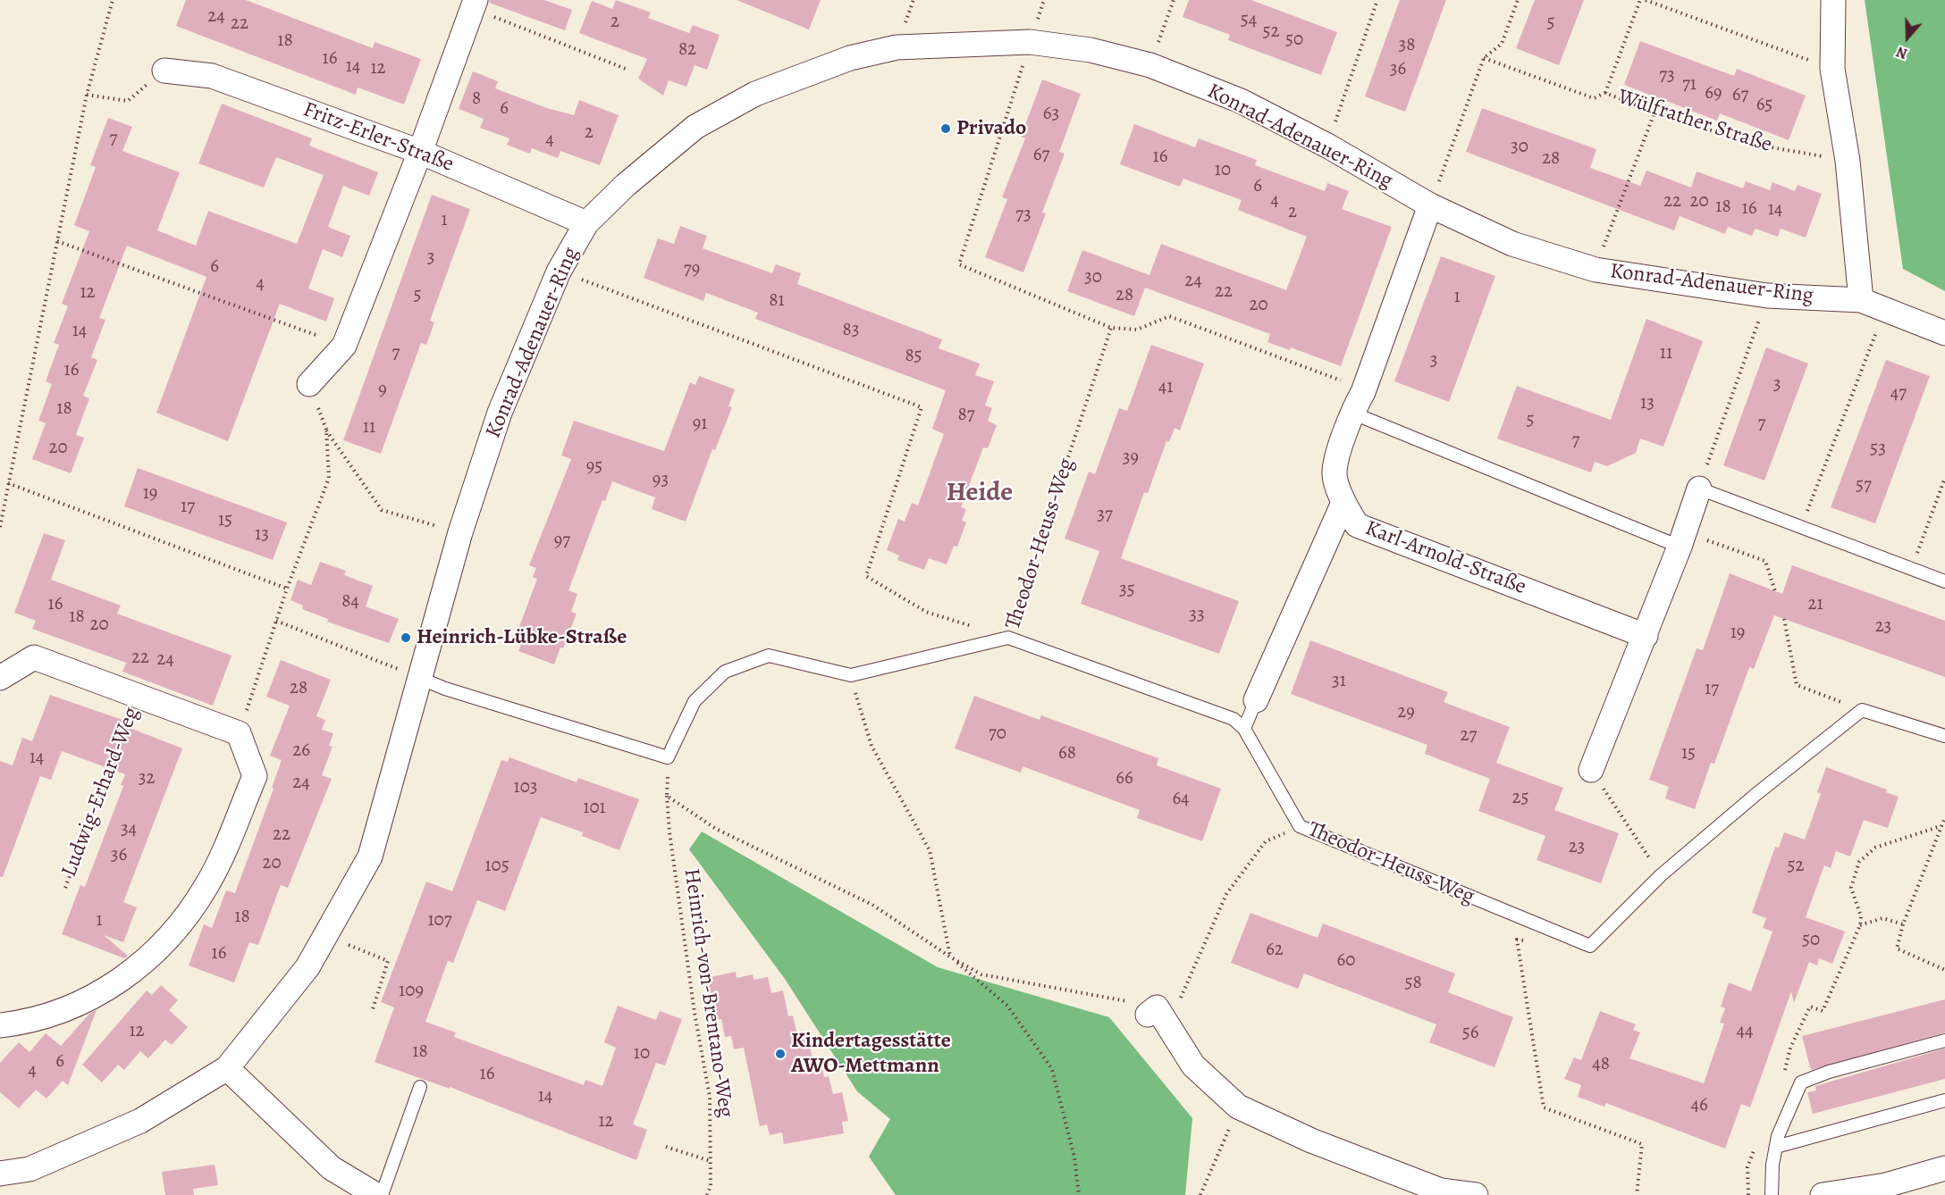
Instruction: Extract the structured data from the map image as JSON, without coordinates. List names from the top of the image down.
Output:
{
  "streets": {
    "street": [
      "Konrad-Adenauer-Ring",
      "Fritz-Erler-Straße",
      "Karl-Arnold-Straße",
      "Ludwig-Erhard-Weg"
    ],
    "lane": ["Theodor-Heuss-Weg"],
    "path": ["Wülfrather Straße", "Heinrich-von-Brentano-Weg"]
  },
  "crossings": [
    ["Wülfrather Straße", "Konrad-Adenauer-Ring"],
    ["Konrad-Adenauer-Ring", "Fritz-Erler-Straße"],
    ["Konrad-Adenauer-Ring", "Karl-Arnold-Straße"]
  ],
  "districts": ["Heide"],
  "places": ["Privado", "Heinrich-Lübke-Straße", "Kindertagesstätte AWO-Mettmann"],
  "house_numbers": [
    "24",
    "54",
    "2",
    "5",
    "22",
    "52",
    "50",
    "18",
    "38",
    "82",
    "16",
    "14",
    "12",
    "36",
    "73",
    "71",
    "69",
    "67",
    "8",
    "65",
    "6",
    "63",
    "2",
    "7",
    "4",
    "30",
    "67",
    "16",
    "28",
    "10",
    "6",
    "4",
    "22",
    "20",
    "18",
    "16",
    "14",
    "2",
    "73",
    "1",
    "3",
    "6",
    "79",
    "30",
    "24",
    "4",
    "22",
    "12",
    "5",
    "28",
    "1",
    "81",
    "20",
    "83",
    "14",
    "7",
    "11",
    "85",
    "3",
    "16",
    "3",
    "41",
    "9",
    "47",
    "13",
    "18",
    "87",
    "5",
    "91",
    "7",
    "11",
    "7",
    "20",
    "53",
    "39",
    "95",
    "93",
    "57",
    "19",
    "17",
    "37",
    "15",
    "13",
    "97",
    "35",
    "84",
    "16",
    "21",
    "33",
    "18",
    "20",
    "23",
    "19",
    "22",
    "24",
    "31",
    "28",
    "17",
    "29",
    "70",
    "27",
    "26",
    "68",
    "15",
    "14",
    "32",
    "66",
    "24",
    "103",
    "25",
    "64",
    "101",
    "34",
    "22",
    "23",
    "36",
    "20",
    "105",
    "52",
    "18",
    "1",
    "107",
    "50",
    "62",
    "16",
    "60",
    "58",
    "109",
    "12",
    "44",
    "56",
    "18",
    "10",
    "6",
    "48",
    "4",
    "16",
    "14",
    "46",
    "12"
  ],
  "north": "bottom"
}
